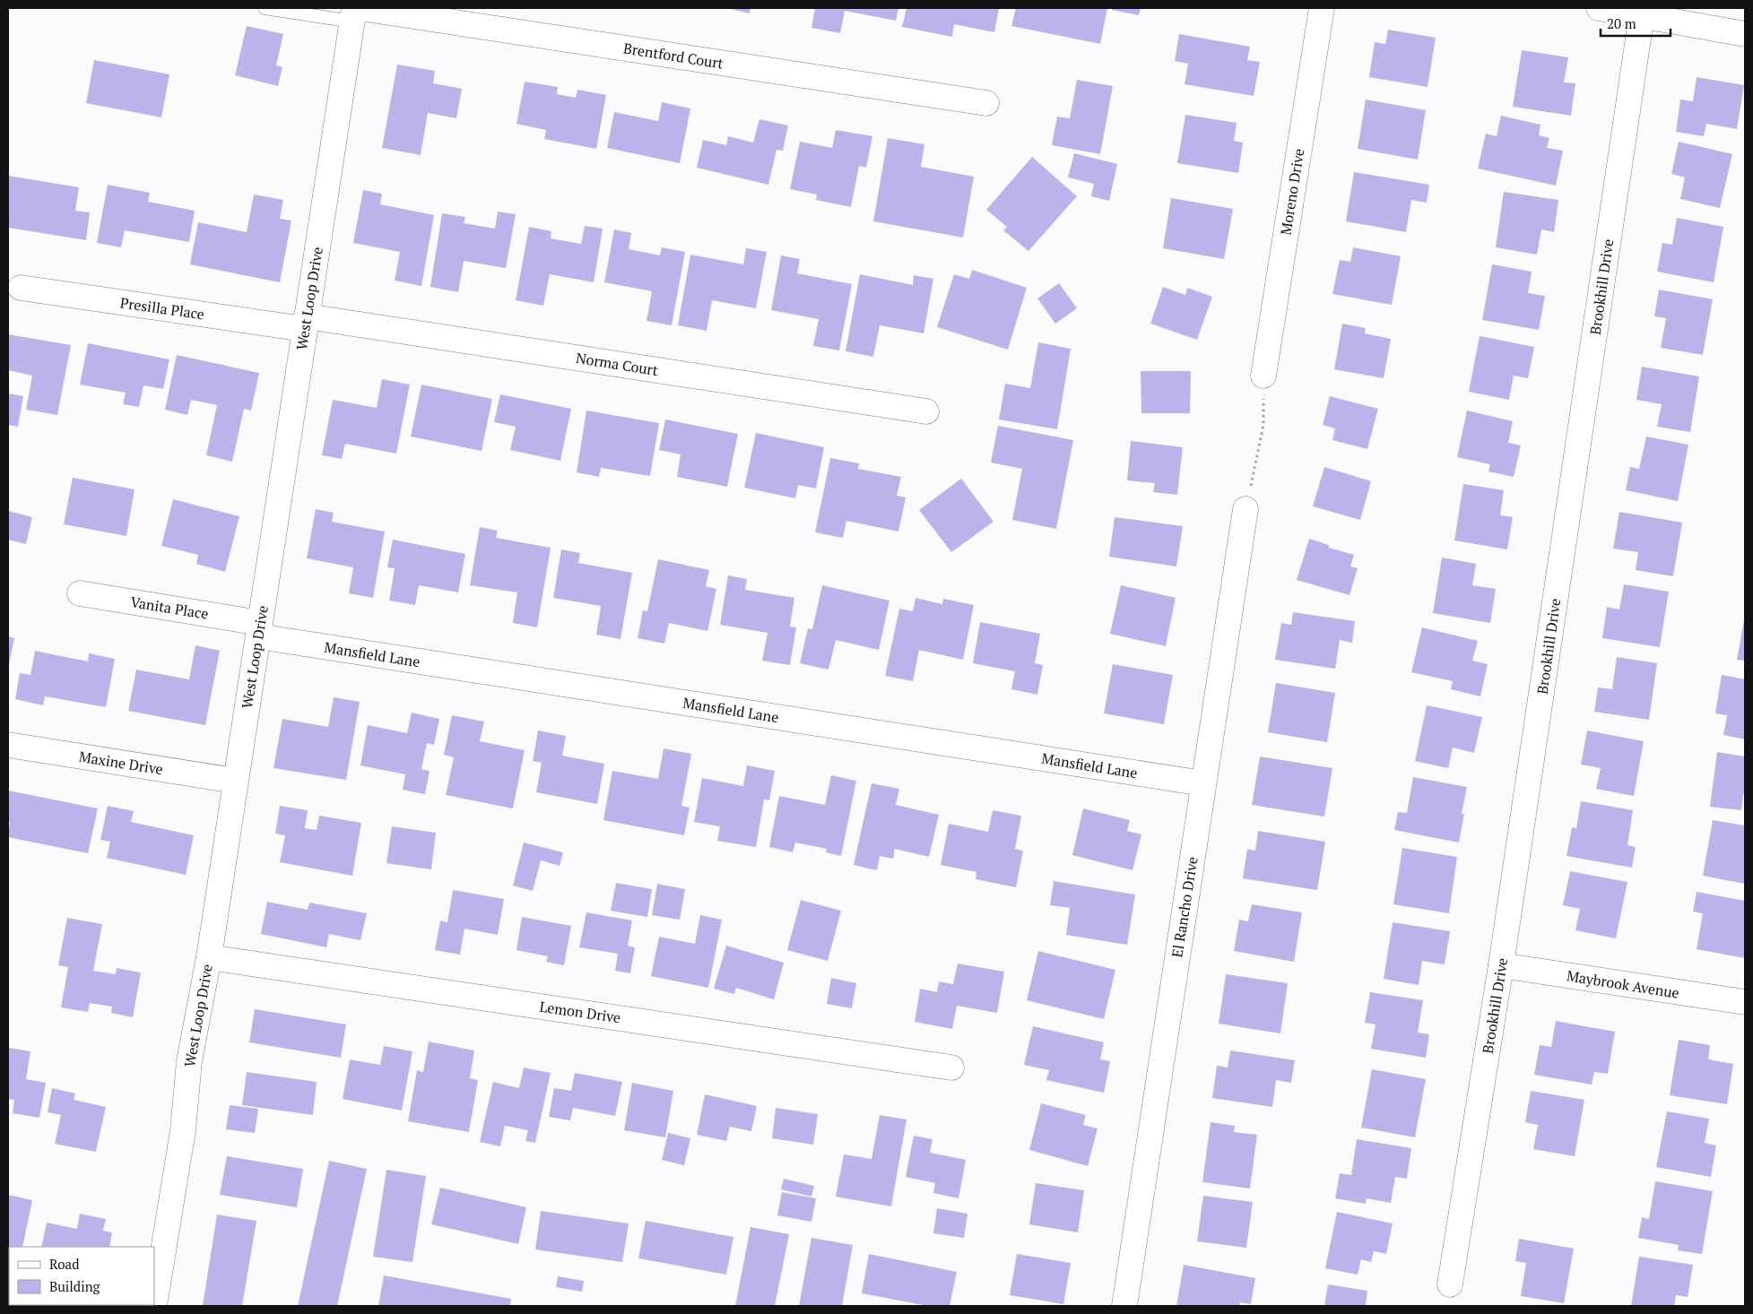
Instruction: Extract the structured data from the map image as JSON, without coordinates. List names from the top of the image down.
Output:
{
  "streets": {
    "street": [
      "Brentford Court",
      "Moreno Drive",
      "Brookhill Drive",
      "West Loop Drive",
      "Presilla Place",
      "Norma Court",
      "Vanita Place",
      "Mansfield Lane",
      "Maxine Drive",
      "El Rancho Drive",
      "Maybrook Avenue",
      "Lemon Drive"
    ]
  },
  "crossings": [
    ["Brentford Court", "West Loop Drive"],
    ["Brookhill Drive", "Maybrook Avenue"],
    ["West Loop Drive", "Presilla Place"],
    ["West Loop Drive", "Norma Court"],
    ["West Loop Drive", "Vanita Place"],
    ["West Loop Drive", "Mansfield Lane"],
    ["West Loop Drive", "Maxine Drive"],
    ["West Loop Drive", "Lemon Drive"],
    ["Presilla Place", "Norma Court"],
    ["Vanita Place", "Mansfield Lane"],
    ["Mansfield Lane", "El Rancho Drive"]
  ],
  "legend": ["Road", "Building"],
  "scale_bar": "20 m"
}
